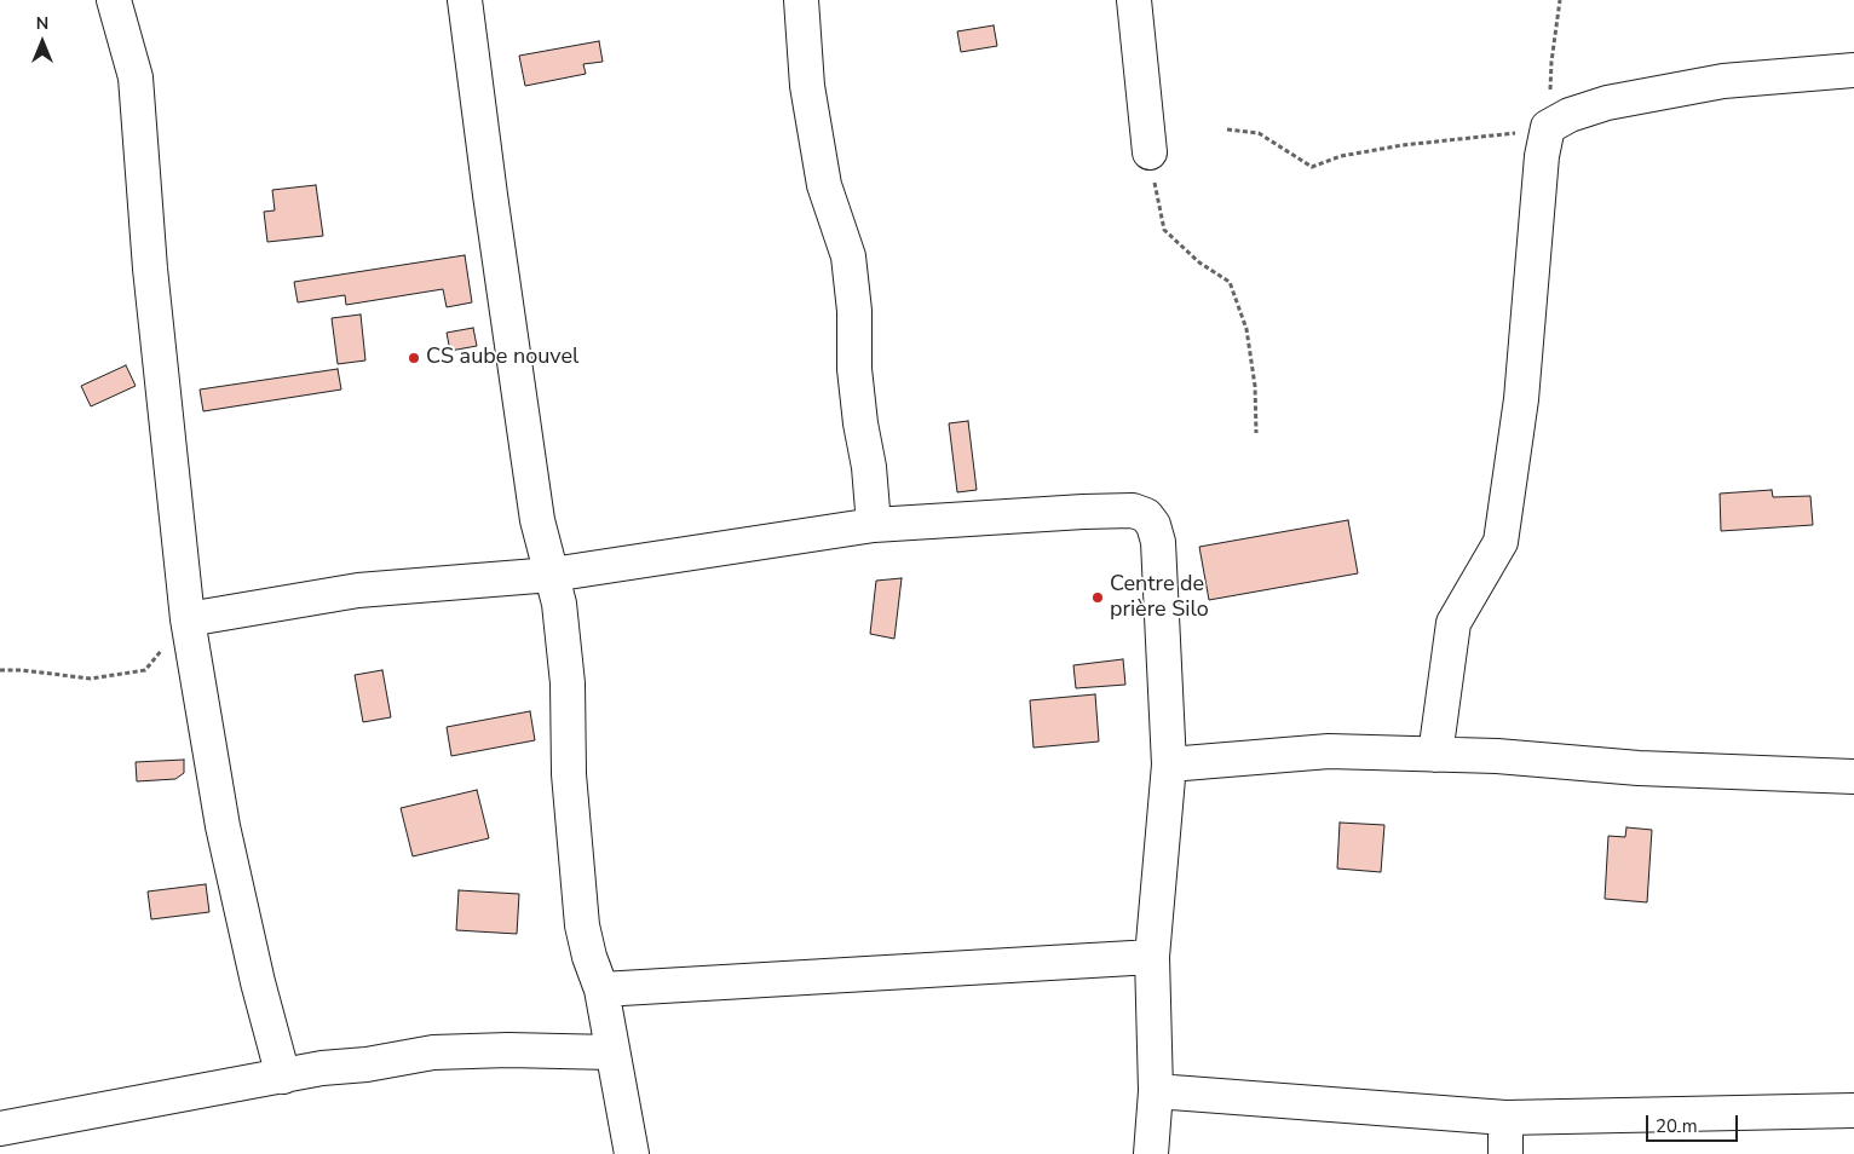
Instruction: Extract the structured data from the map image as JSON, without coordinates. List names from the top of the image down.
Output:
{
  "places": ["CS aube nouvel", "Centre de prière Silo"],
  "scale_bar": "20 m",
  "north": "top"
}
